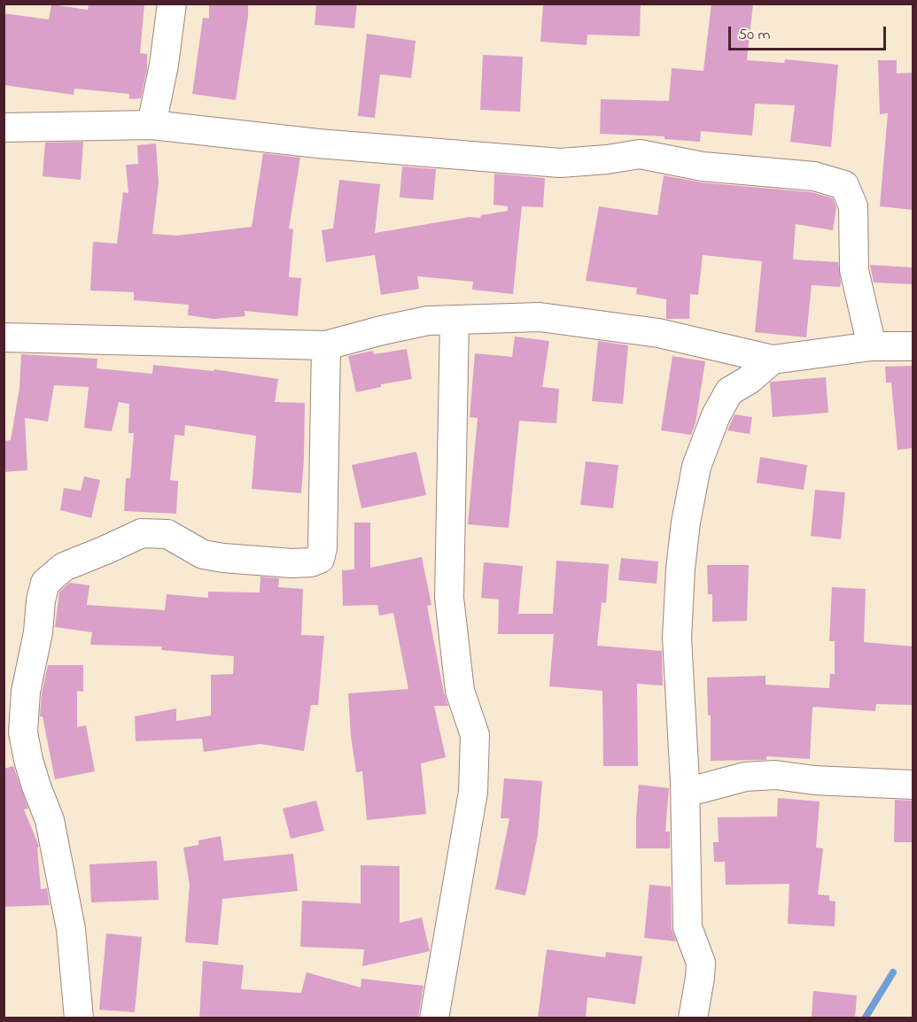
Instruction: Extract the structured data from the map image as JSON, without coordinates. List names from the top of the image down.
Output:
{
  "scale_bar": "50 m"
}
